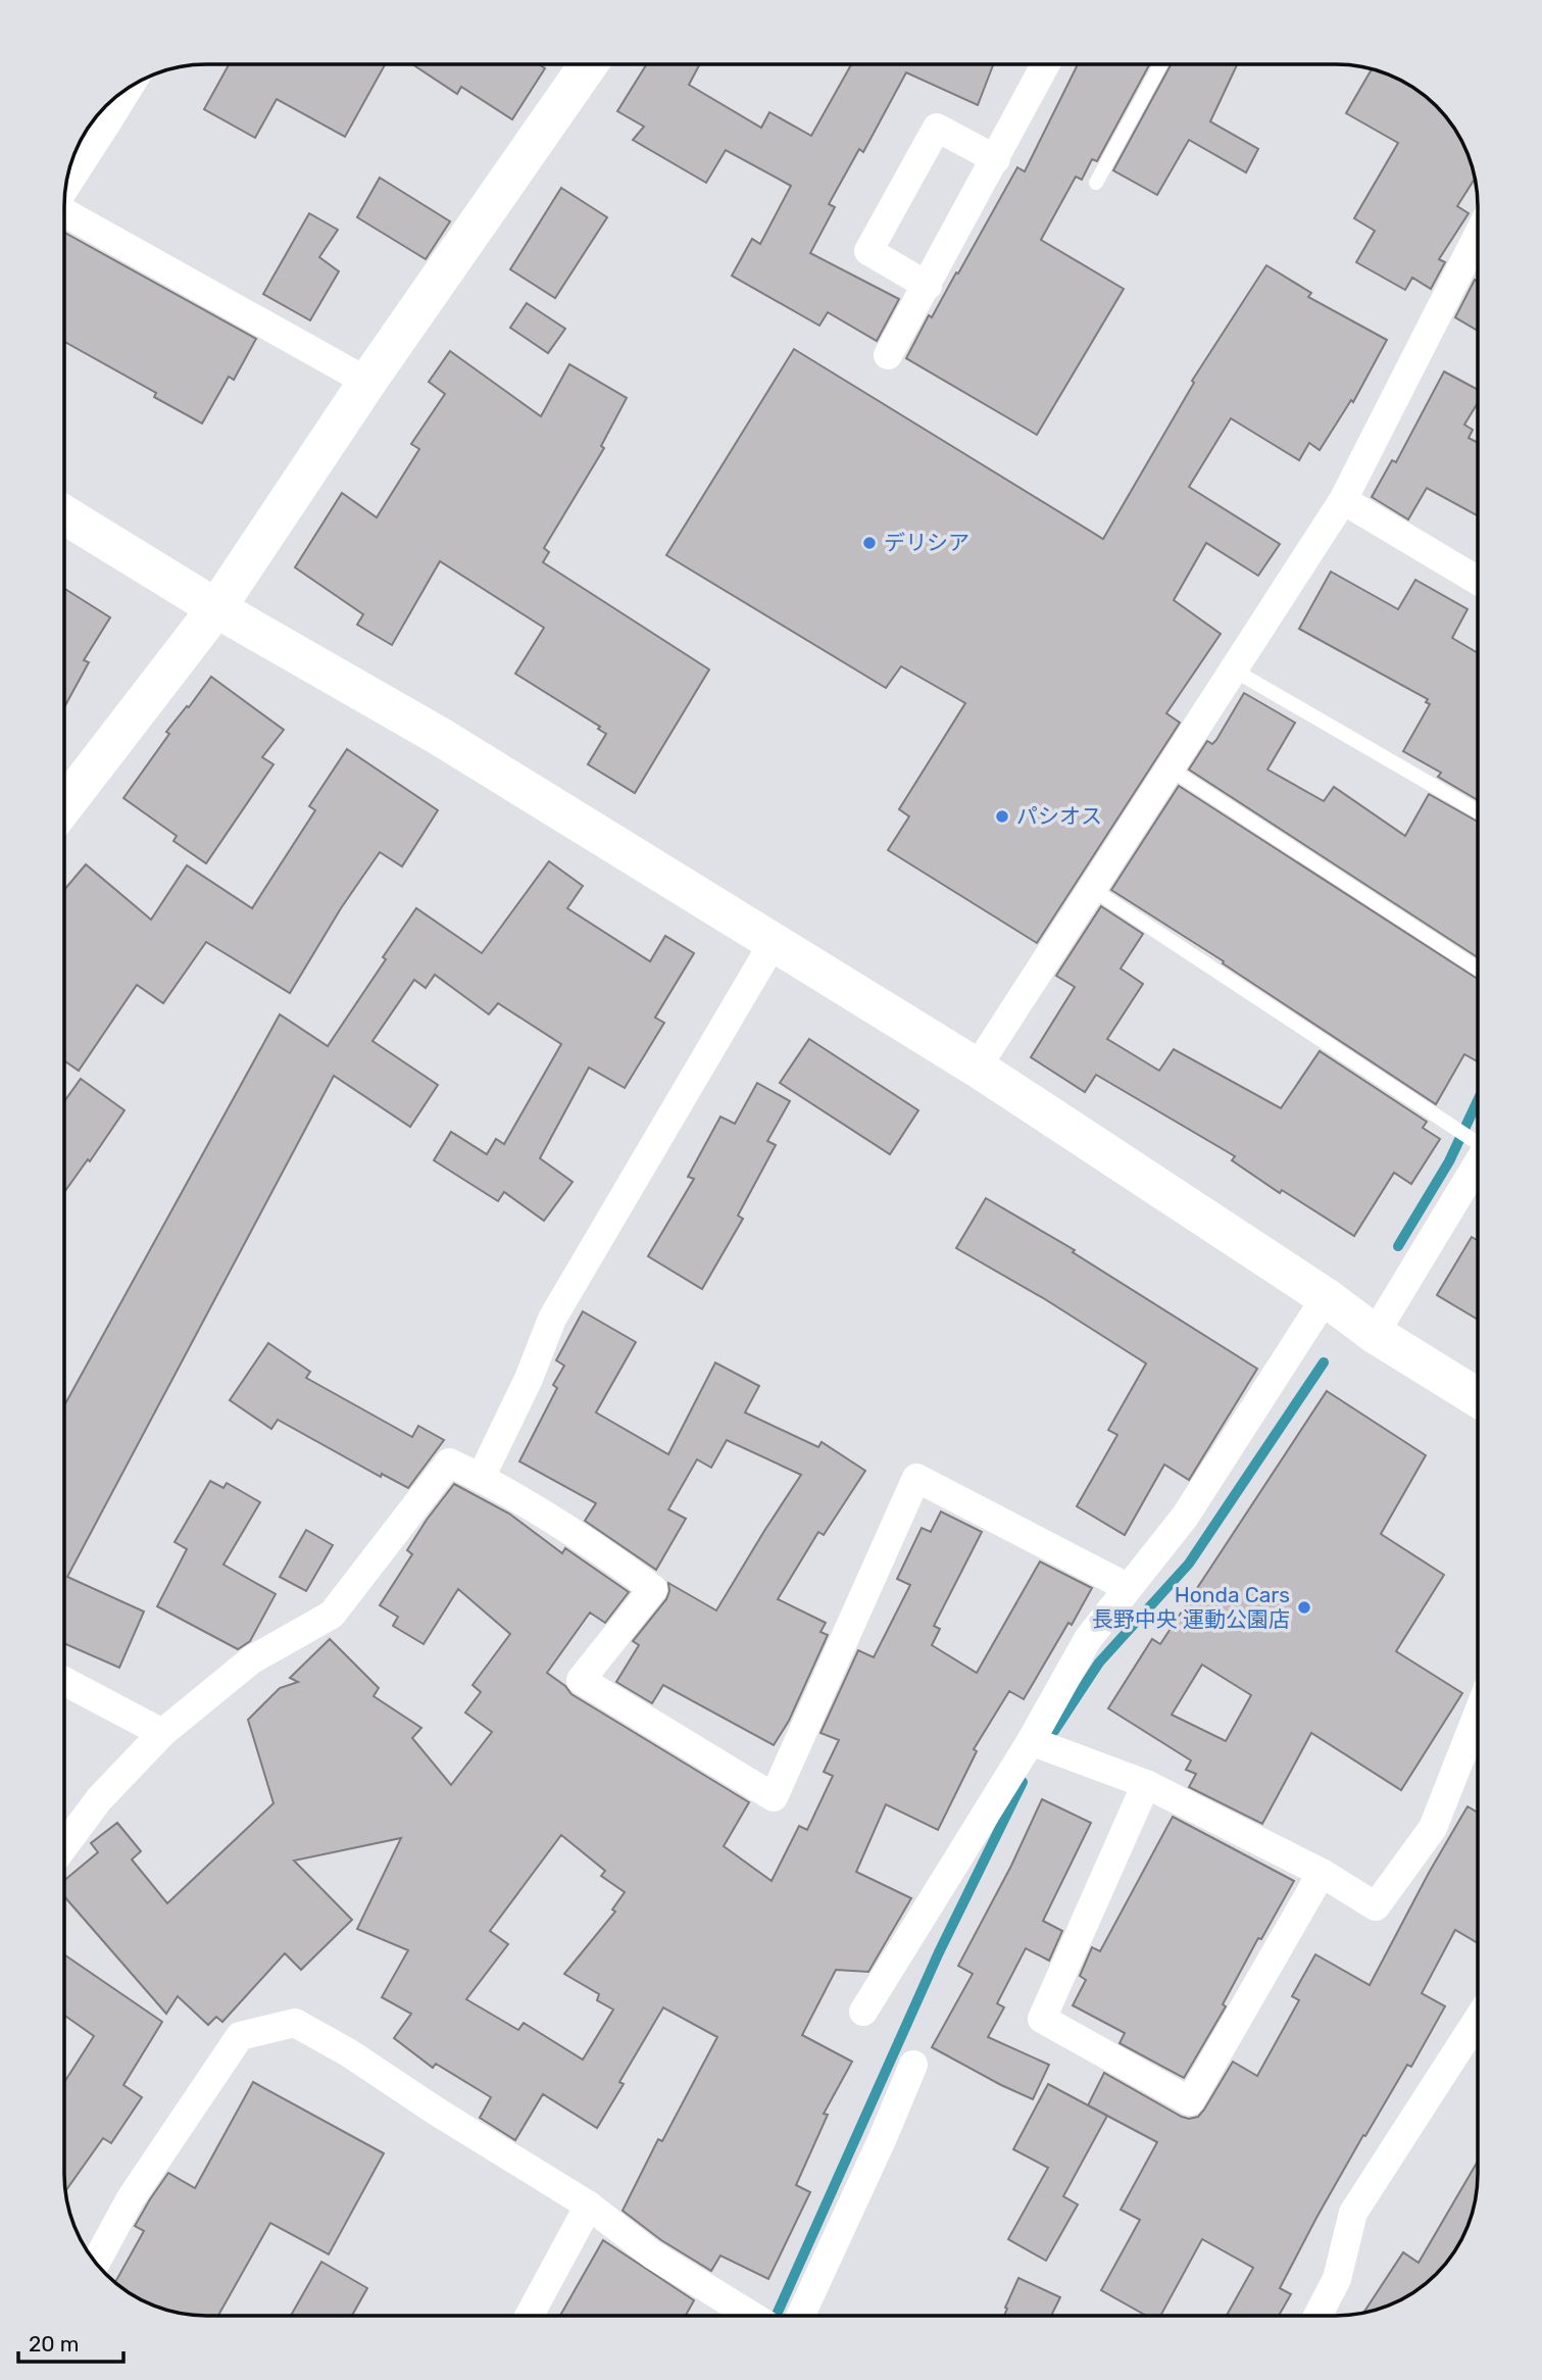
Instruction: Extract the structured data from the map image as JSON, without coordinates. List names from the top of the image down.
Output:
{
  "places": ["デリシア", "パシオス", "Honda Cars 長野中央 運動公園店"],
  "scale_bar": "20 m"
}
